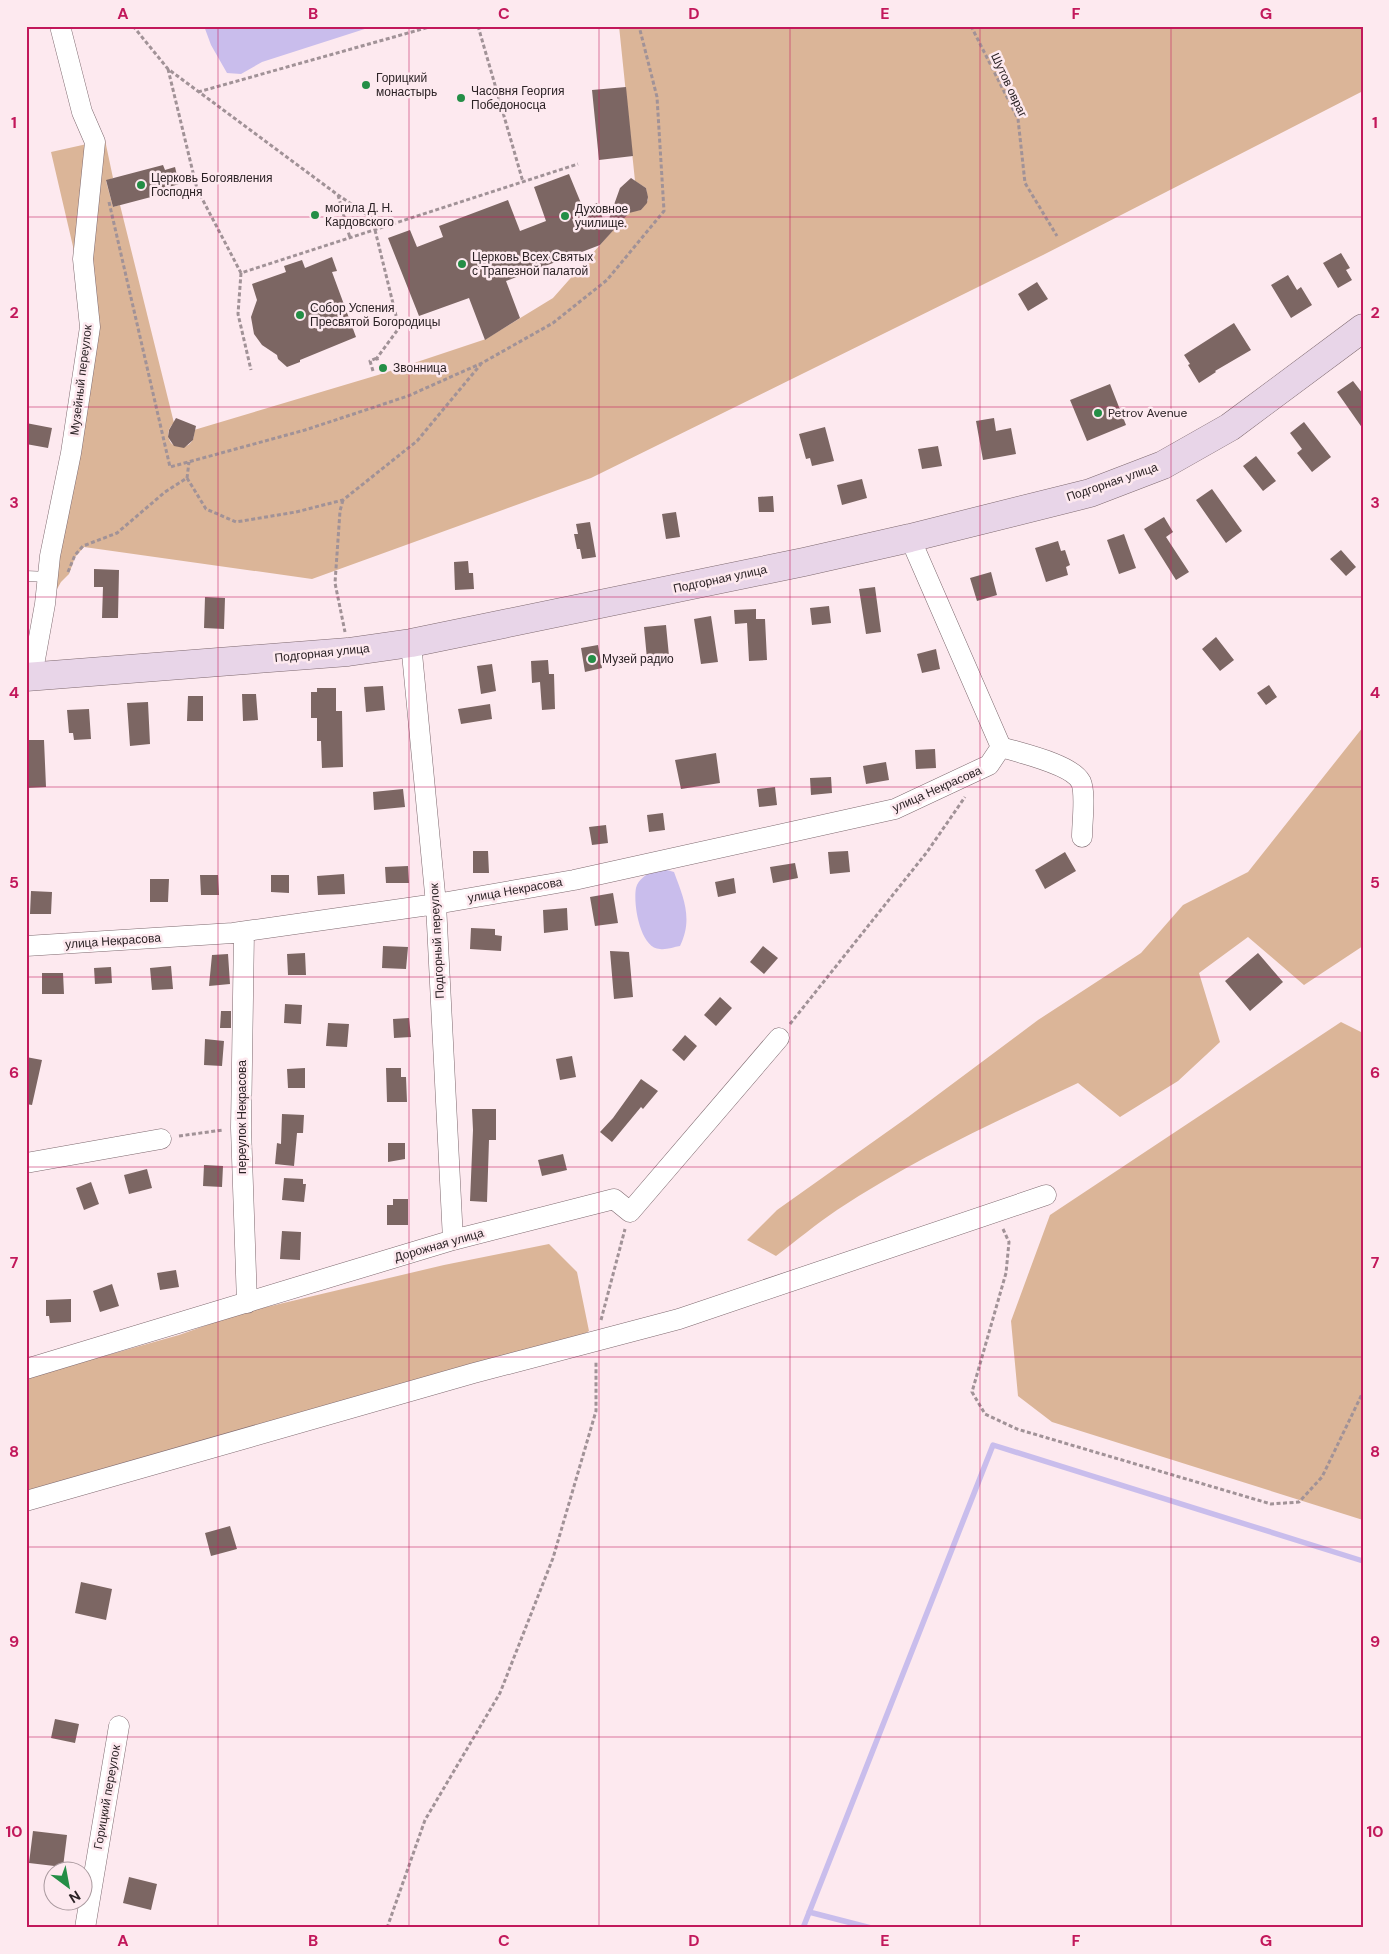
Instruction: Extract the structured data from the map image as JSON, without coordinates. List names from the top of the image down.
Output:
{
  "streets": {
    "main road": ["Подгорная улица"],
    "street": [
      "Музейный переулок",
      "улица Некрасова",
      "Подгорный переулок",
      "переулок Некрасова",
      "Дорожная улица",
      "Горицкий переулок"
    ],
    "path": ["Шутов овраг"]
  },
  "crossings": [
    ["Музейный переулок", "Подгорная улица"],
    ["Подгорная улица", "Подгорный переулок"],
    ["улица Некрасова", "Подгорный переулок"],
    ["улица Некрасова", "переулок Некрасова"],
    ["Подгорный переулок", "Дорожная улица"],
    ["переулок Некрасова", "Дорожная улица"]
  ],
  "places": [
    "Горицкий монастырь",
    "Часовня Георгия Победоносца",
    "Церковь Богоявления Господня",
    "могила Д. Н. Кардовского",
    "Духовное училище.",
    "Церковь Всех Святых с Трапезной палатой",
    "Собор Успения Пресвятой Богородицы",
    "Звонница",
    "Petrov Avenue",
    "Музей радио"
  ],
  "north": "bottom right",
  "grid": {
    "columns": [
      "A",
      "B",
      "C",
      "D",
      "E",
      "F",
      "G"
    ],
    "rows": [
      "1",
      "2",
      "3",
      "4",
      "5",
      "6",
      "7",
      "8",
      "9",
      "10"
    ]
  }
}
